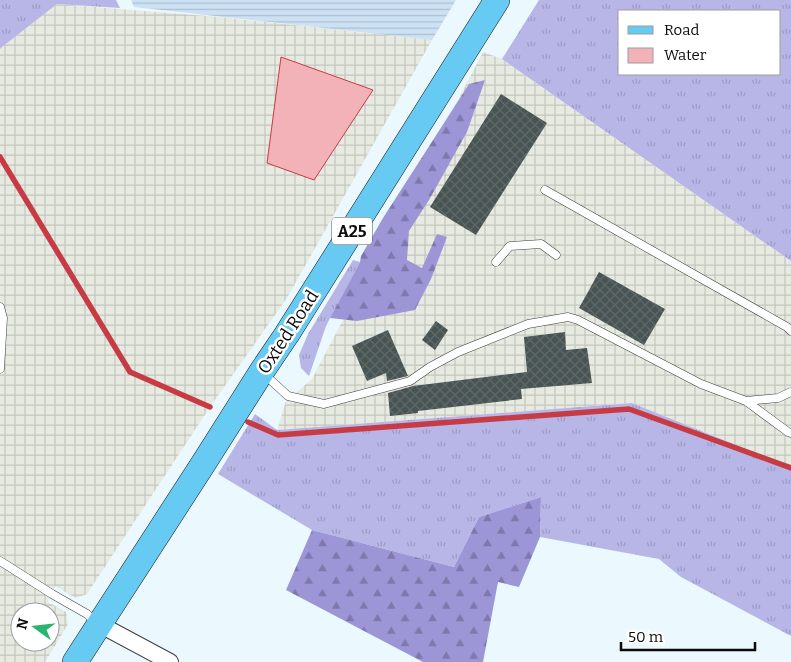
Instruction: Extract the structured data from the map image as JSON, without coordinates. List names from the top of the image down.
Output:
{
  "streets": {
    "main road": ["A25", "Oxted Road"]
  },
  "legend": ["Road", "Water"],
  "scale_bar": "50 m",
  "north": "left"
}
